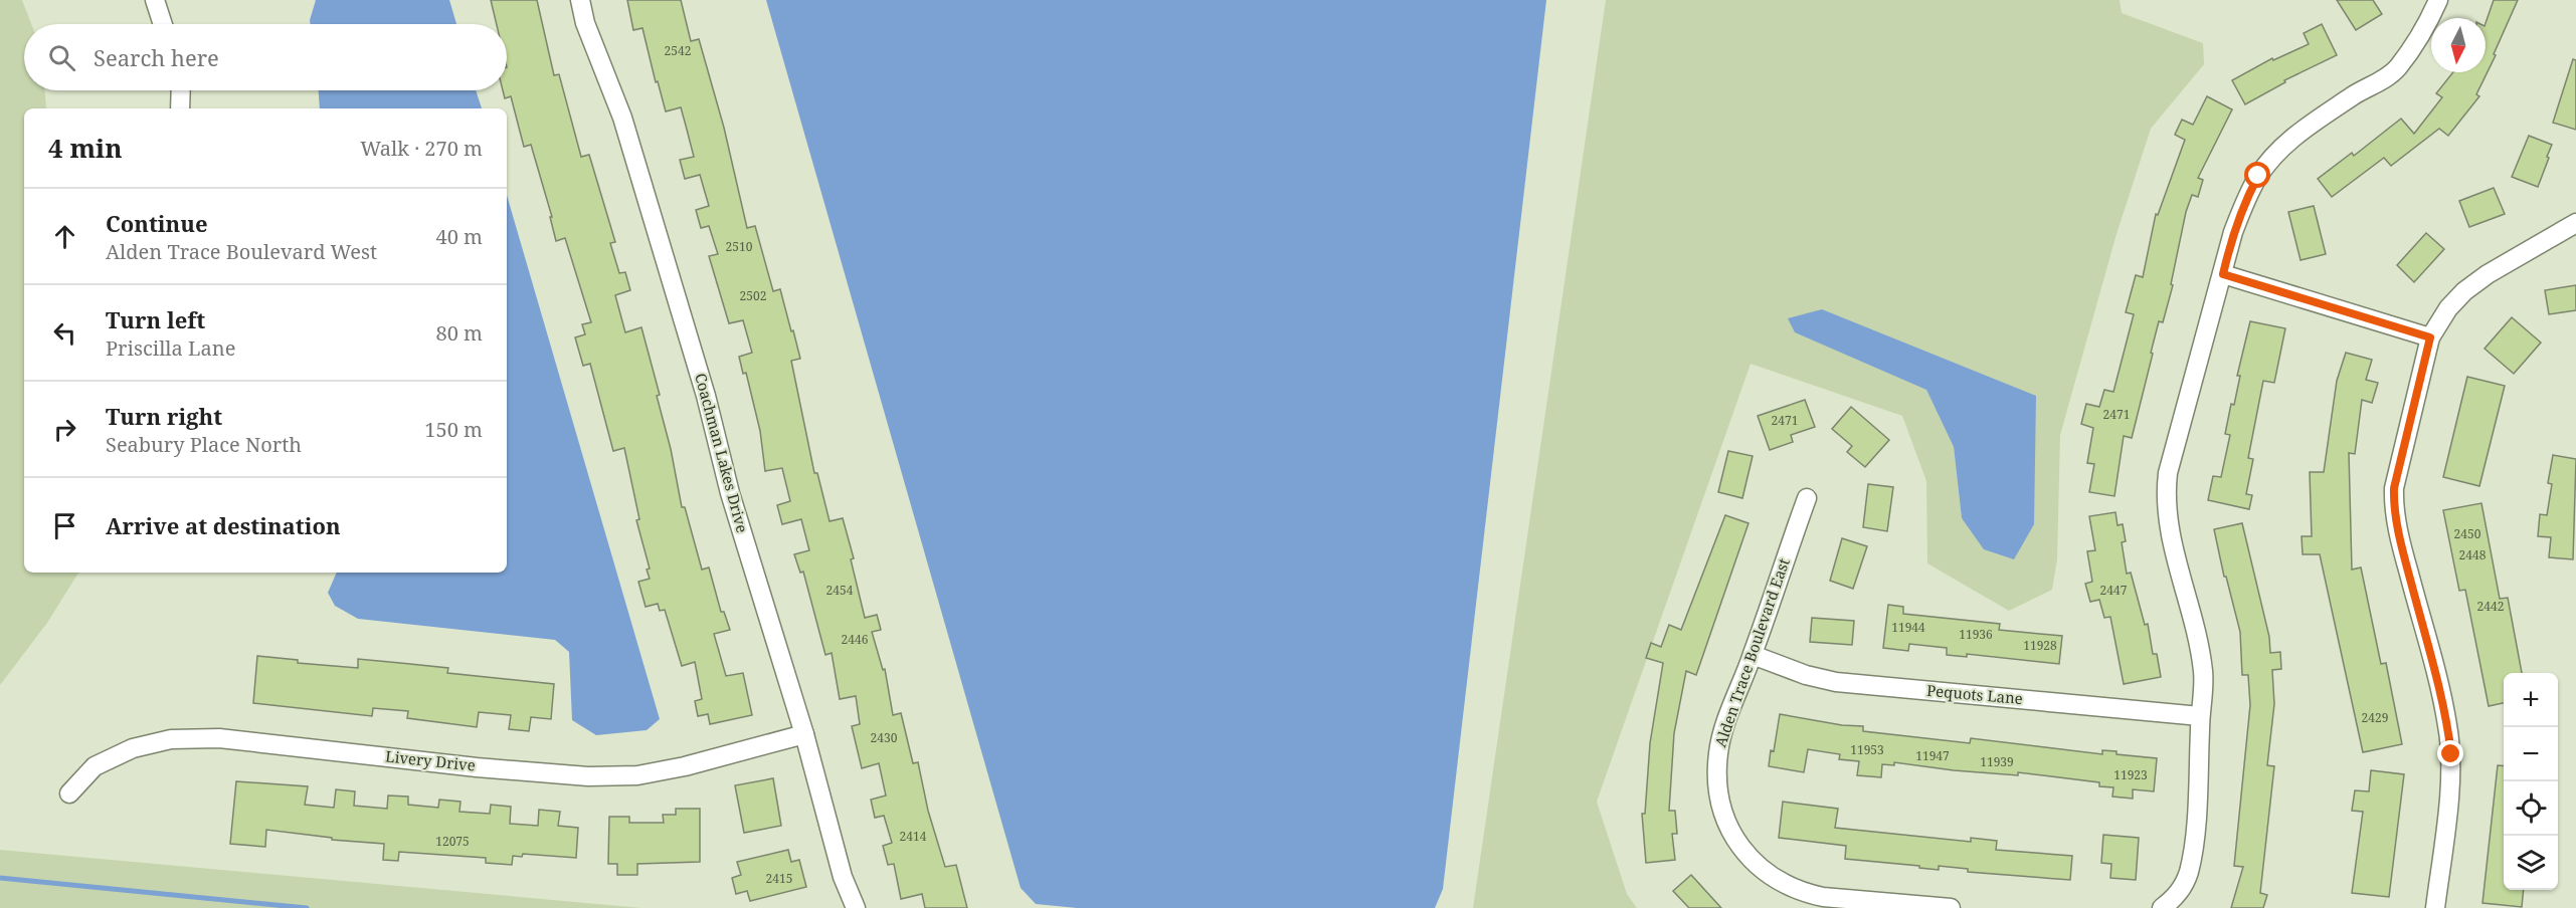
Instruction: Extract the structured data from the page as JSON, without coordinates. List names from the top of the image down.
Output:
{
  "streets": {
    "street": [
      "Coachman Lakes Drive",
      "Alden Trace Boulevard East",
      "Pequots Lane",
      "Livery Drive"
    ]
  },
  "crossings": [
    ["Coachman Lakes Drive", "Livery Drive"],
    ["Alden Trace Boulevard East", "Pequots Lane"]
  ],
  "house_numbers": [
    "2542",
    "2510",
    "2502",
    "2471",
    "2471",
    "2450",
    "2448",
    "2454",
    "2447",
    "2442",
    "11944",
    "11936",
    "2446",
    "11928",
    "2429",
    "2430",
    "11953",
    "11947",
    "11939",
    "11923",
    "2414",
    "12075",
    "2415"
  ],
  "north": "bottom",
  "page": {
    "search": "Search here",
    "heading": ["4 min", "Walk · 270 m"],
    "list": [
      ["Continue", "Alden Trace Boulevard West", "40 m"],
      ["Turn left", "Priscilla Lane", "80 m"],
      ["Turn right", "Seabury Place North", "150 m"],
      "Arrive at destination"
    ],
    "map_buttons": ["+", "−"]
  }
}
